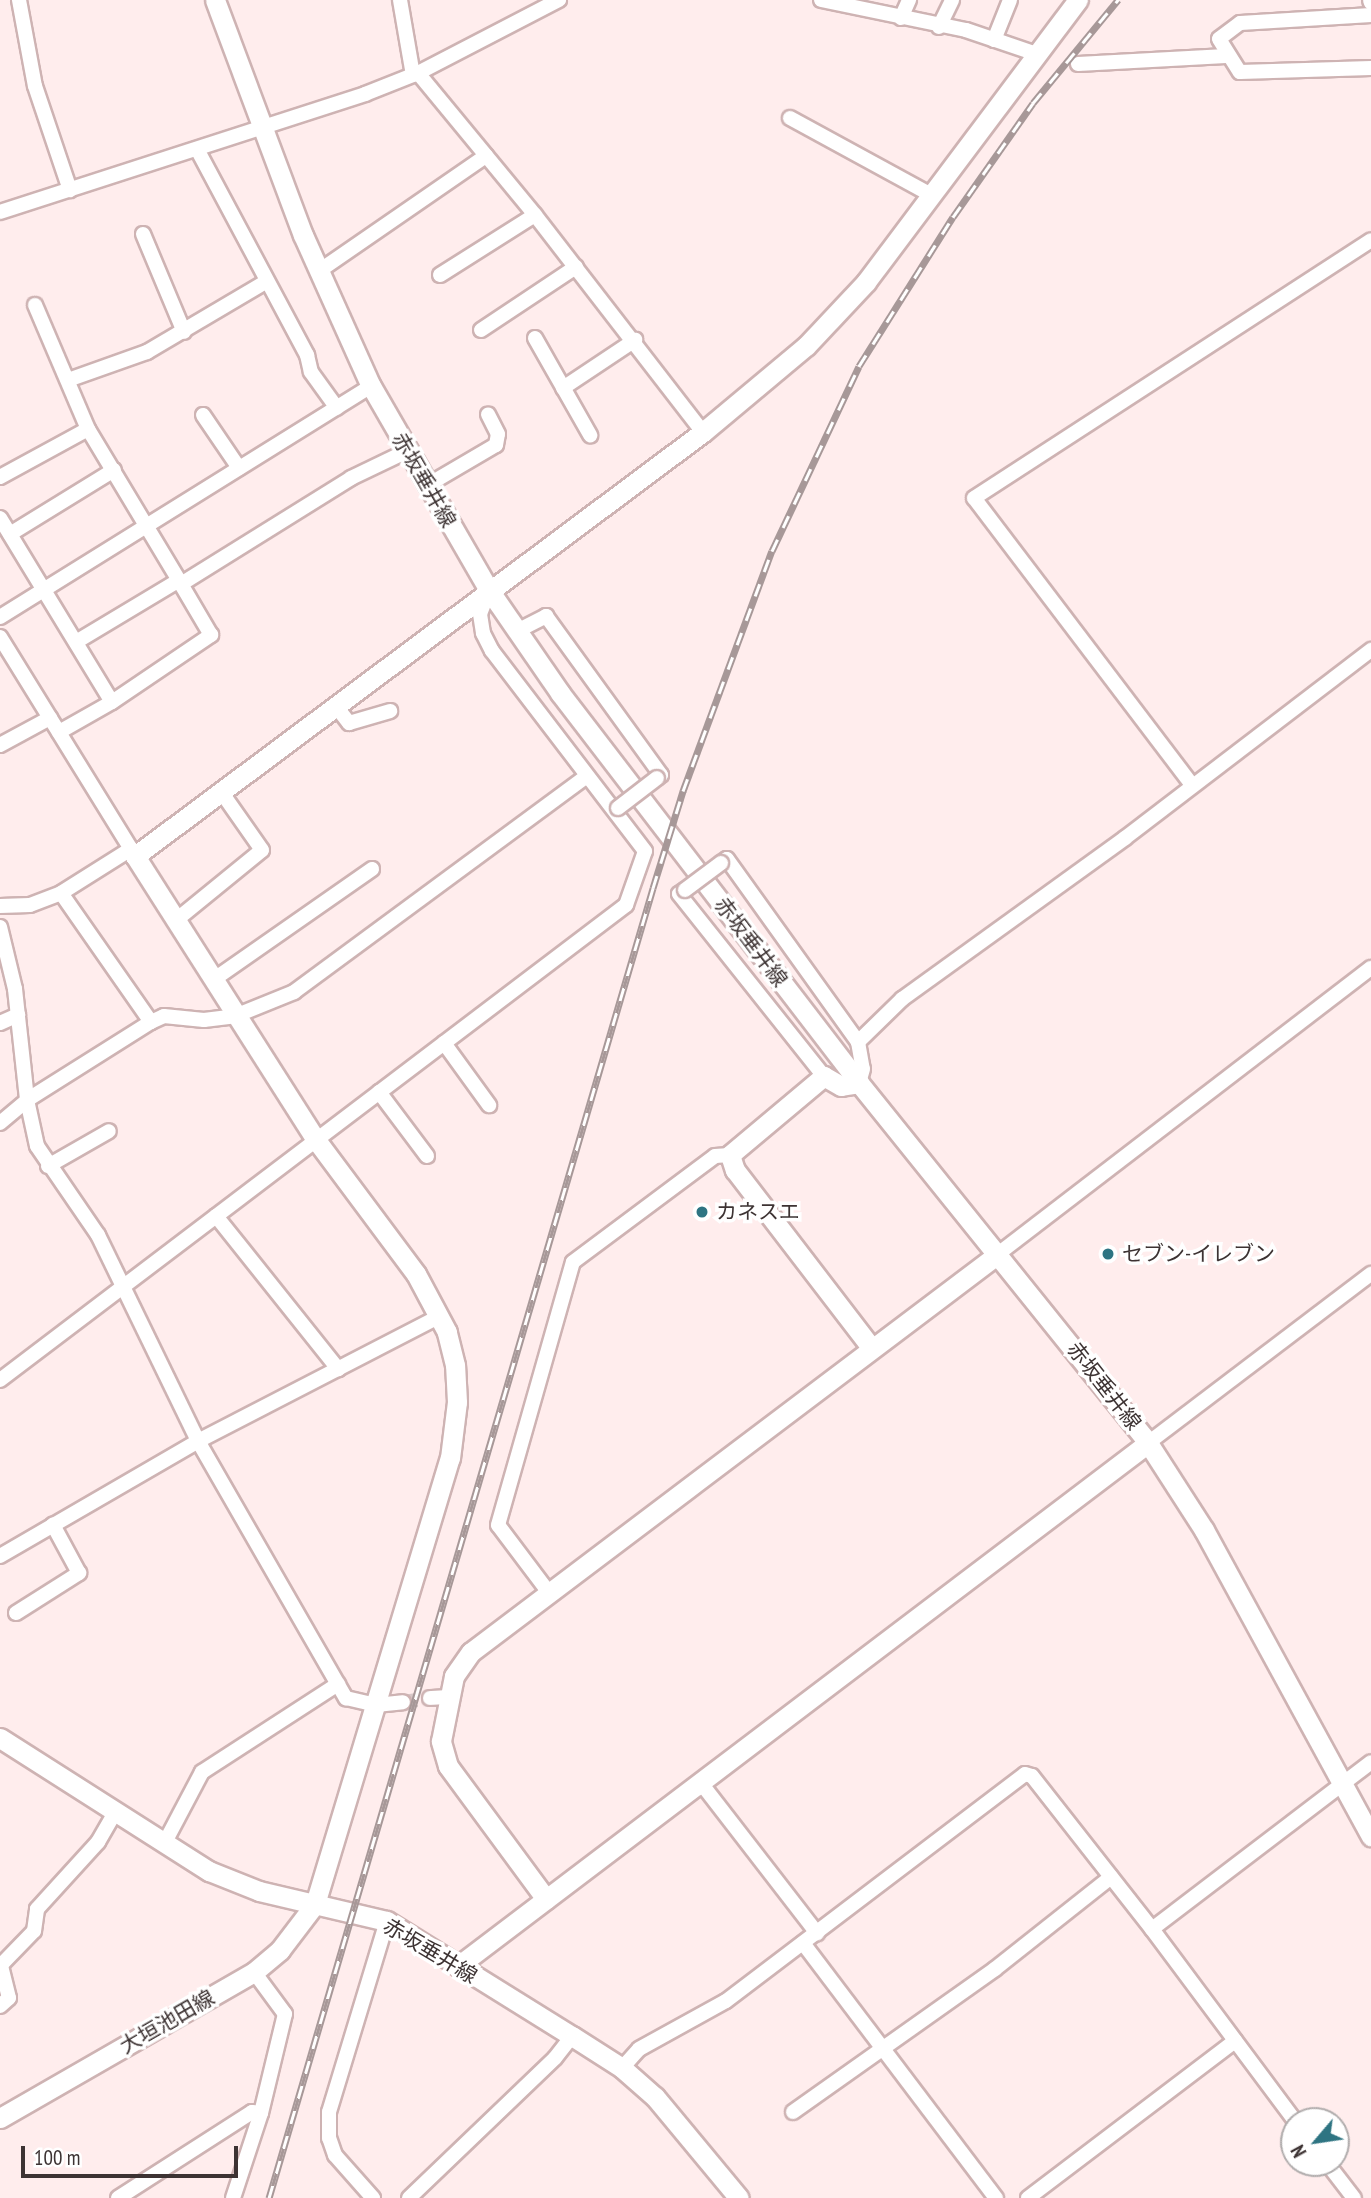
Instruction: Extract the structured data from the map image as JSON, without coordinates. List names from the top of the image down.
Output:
{
  "streets": {
    "street": ["赤坂垂井線", "大垣池田線"]
  },
  "crossings": [
    ["赤坂垂井線", "大垣池田線"]
  ],
  "places": ["カネスエ", "セブン-イレブン"],
  "scale_bar": "100 m",
  "north": "bottom left"
}
